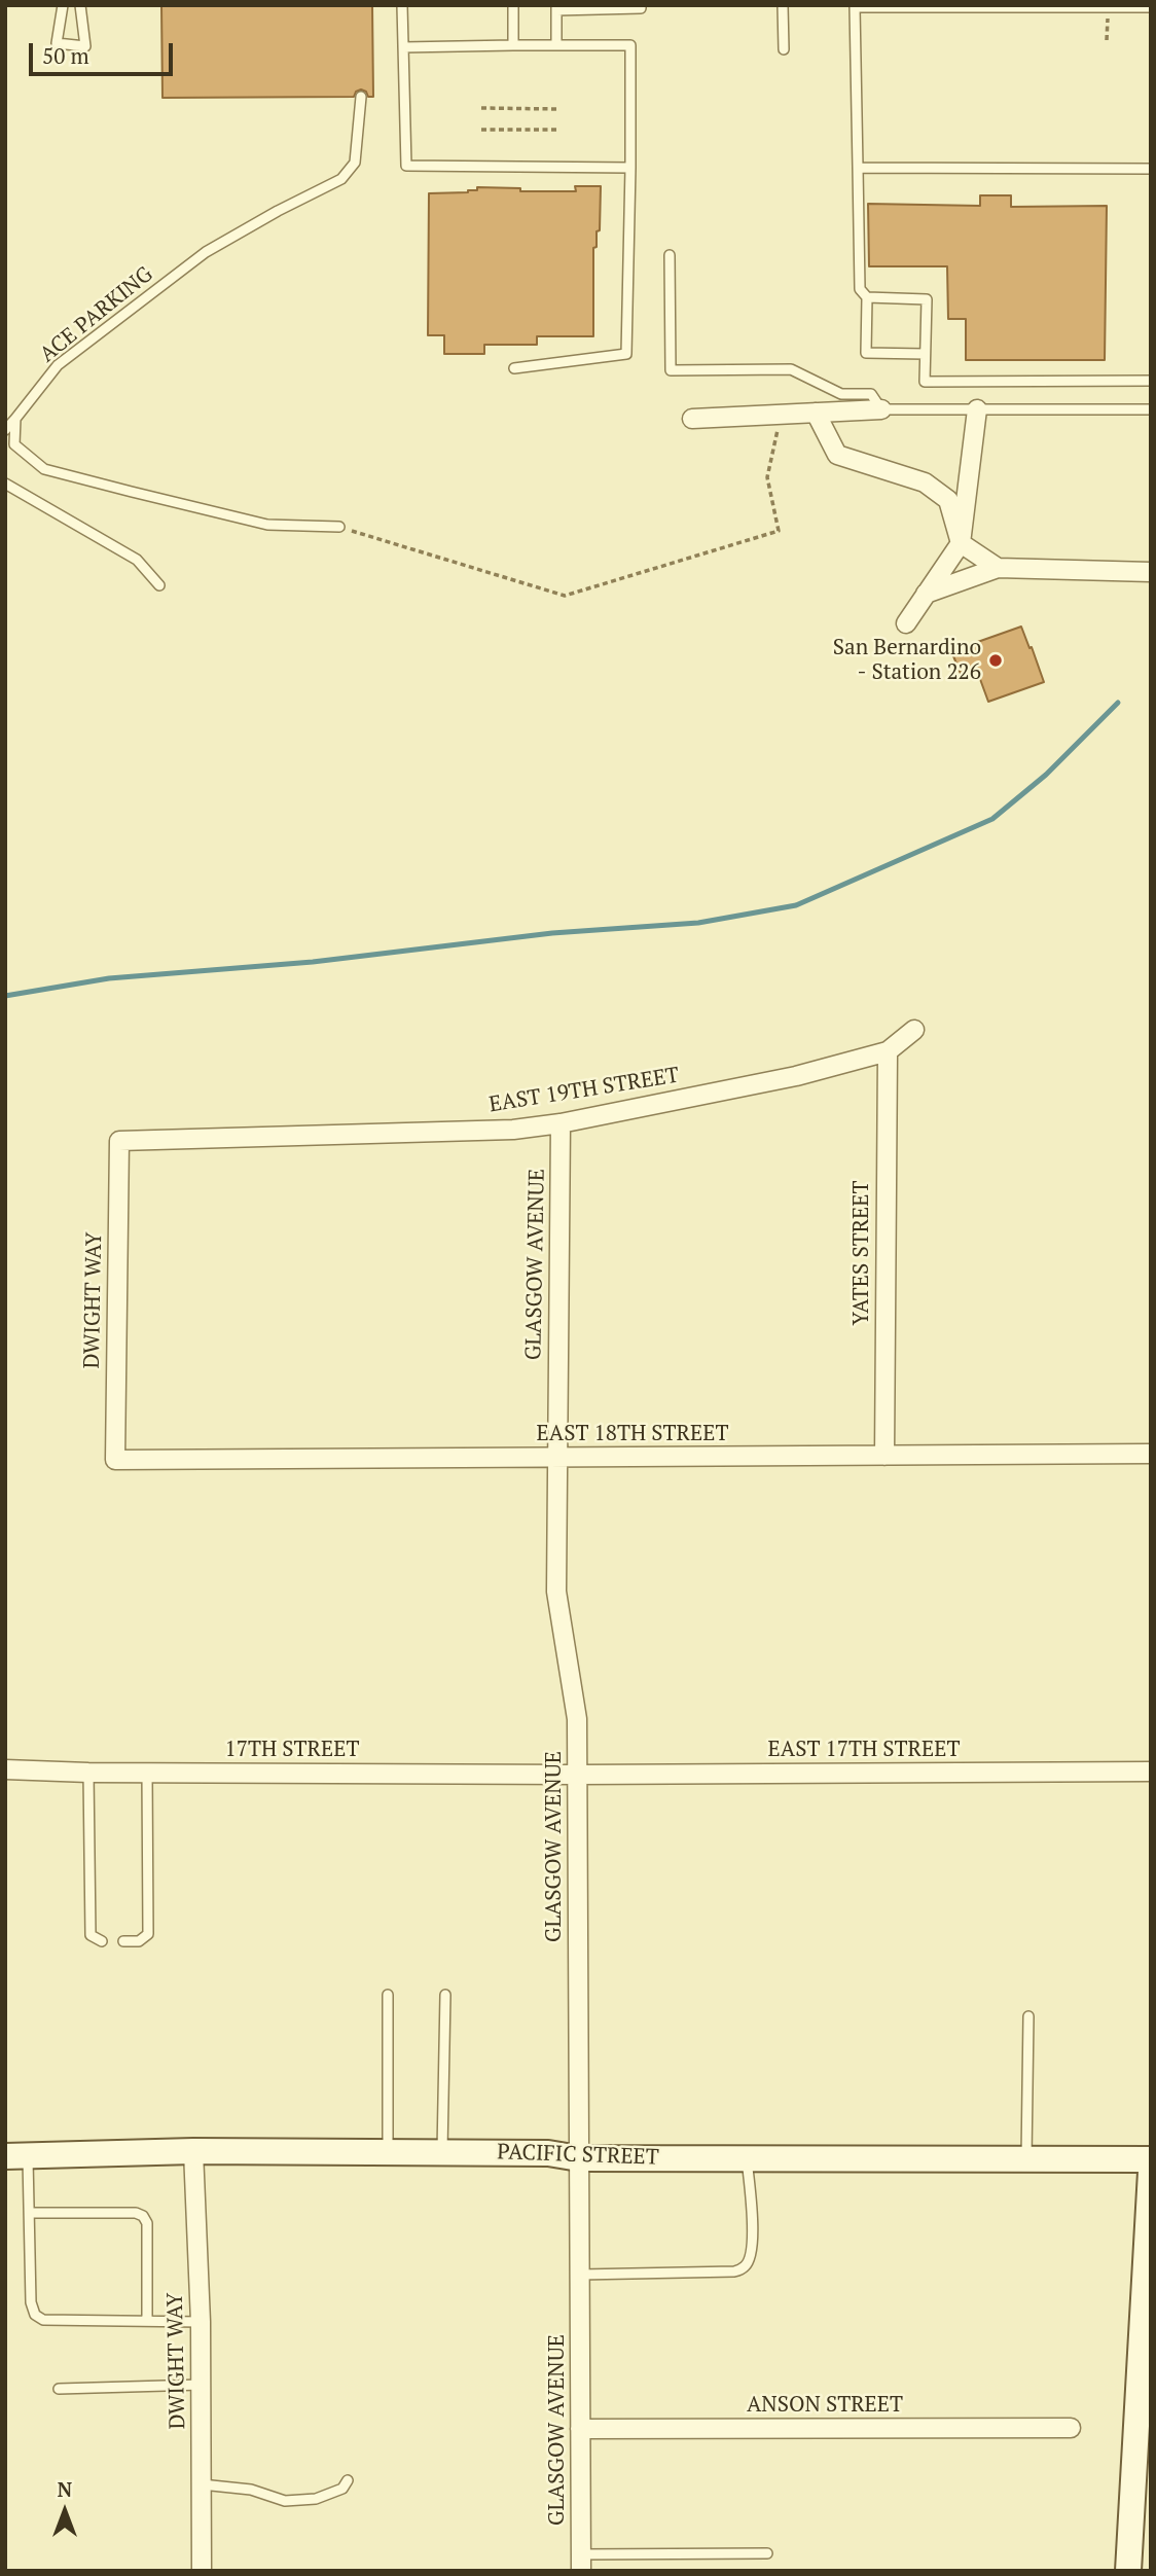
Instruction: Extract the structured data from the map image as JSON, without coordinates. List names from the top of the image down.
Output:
{
  "streets": {
    "street": [
      "EAST 19TH STREET",
      "YATES STREET",
      "GLASGOW AVENUE",
      "DWIGHT WAY",
      "EAST 18TH STREET",
      "17TH STREET",
      "EAST 17TH STREET",
      "PACIFIC STREET",
      "ANSON STREET"
    ],
    "lane": ["ACE PARKING"]
  },
  "crossings": [
    ["EAST 19TH STREET", "YATES STREET"],
    ["EAST 19TH STREET", "GLASGOW AVENUE"],
    ["EAST 19TH STREET", "DWIGHT WAY"],
    ["YATES STREET", "EAST 18TH STREET"],
    ["GLASGOW AVENUE", "EAST 18TH STREET"],
    ["GLASGOW AVENUE", "17TH STREET"],
    ["GLASGOW AVENUE", "EAST 17TH STREET"],
    ["GLASGOW AVENUE", "PACIFIC STREET"],
    ["GLASGOW AVENUE", "ANSON STREET"],
    ["DWIGHT WAY", "EAST 18TH STREET"],
    ["DWIGHT WAY", "PACIFIC STREET"],
    ["17TH STREET", "EAST 17TH STREET"]
  ],
  "places": ["San Bernardino - Station 226"],
  "scale_bar": "50 m",
  "north": "top"
}
